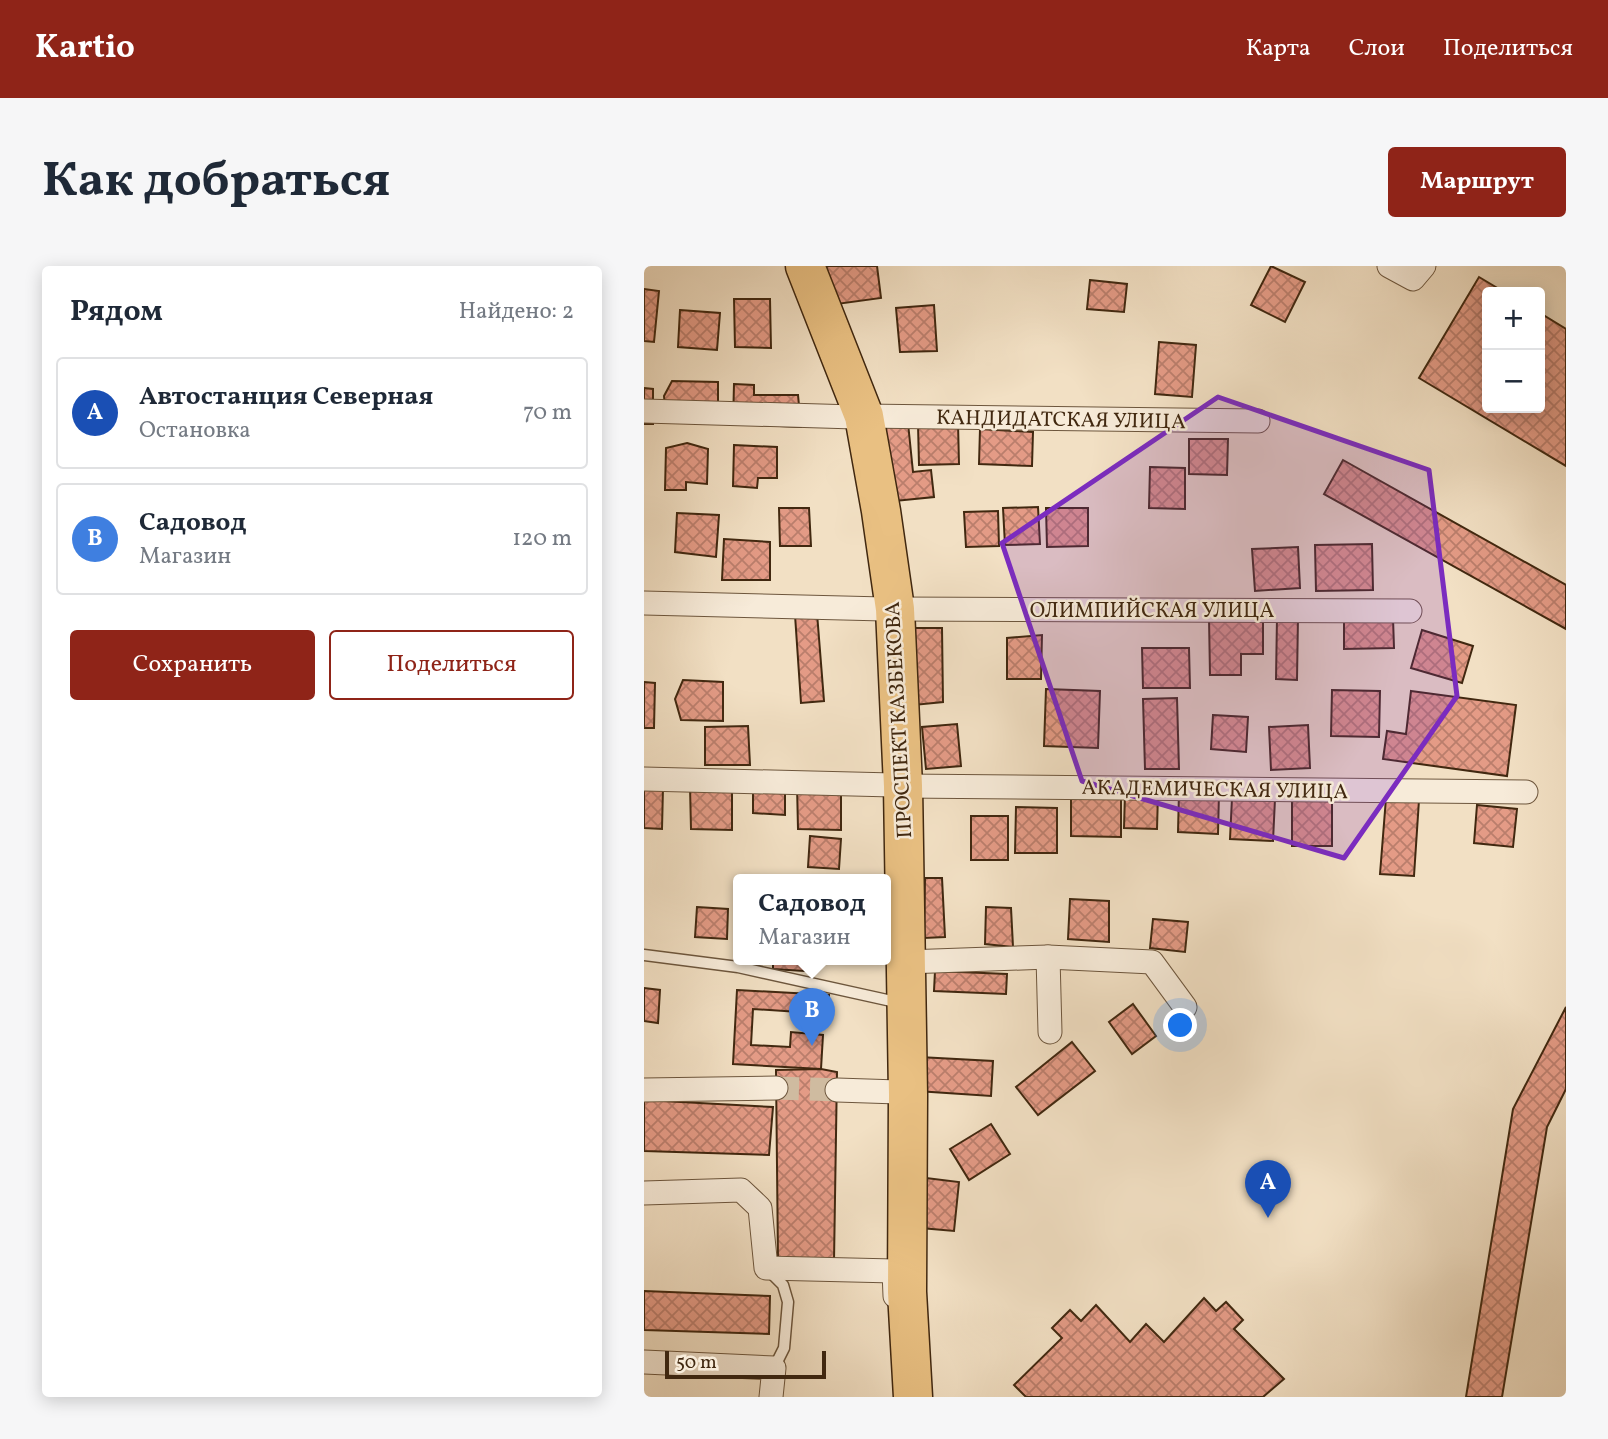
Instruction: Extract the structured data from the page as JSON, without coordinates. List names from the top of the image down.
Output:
{
  "streets": {
    "highway": ["ПРОСПЕКТ КАЗБЕКОВА"],
    "street": ["КАНДИДАТСКАЯ УЛИЦА", "ОЛИМПИЙСКАЯ УЛИЦА", "АКАДЕМИЧЕСКАЯ УЛИЦА"]
  },
  "crossings": [
    ["КАНДИДАТСКАЯ УЛИЦА", "ПРОСПЕКТ КАЗБЕКОВА"],
    ["ОЛИМПИЙСКАЯ УЛИЦА", "ПРОСПЕКТ КАЗБЕКОВА"],
    ["ПРОСПЕКТ КАЗБЕКОВА", "АКАДЕМИЧЕСКАЯ УЛИЦА"]
  ],
  "scale_bar": "50 m",
  "page": {
    "header": "Kartio",
    "nav": ["Карта", "Слои", "Поделиться"],
    "buttons": [
      "Маршрут",
      ["Сохранить", "Поделиться"]
    ],
    "title": "Как добраться",
    "heading": ["Рядом", "Найдено: 2"],
    "map_buttons": ["+", "−"],
    "list": [
      {
        "mark": "A",
        "name": "Автостанция Северная",
        "note": "Остановка",
        "value": "70 m"
      },
      {
        "mark": "B",
        "name": "Садовод",
        "note": "Магазин",
        "value": "120 m"
      }
    ],
    "popup": ["Садовод", "Магазин"],
    "pins": ["B", "A"],
    "scale": "50 m"
  }
}
